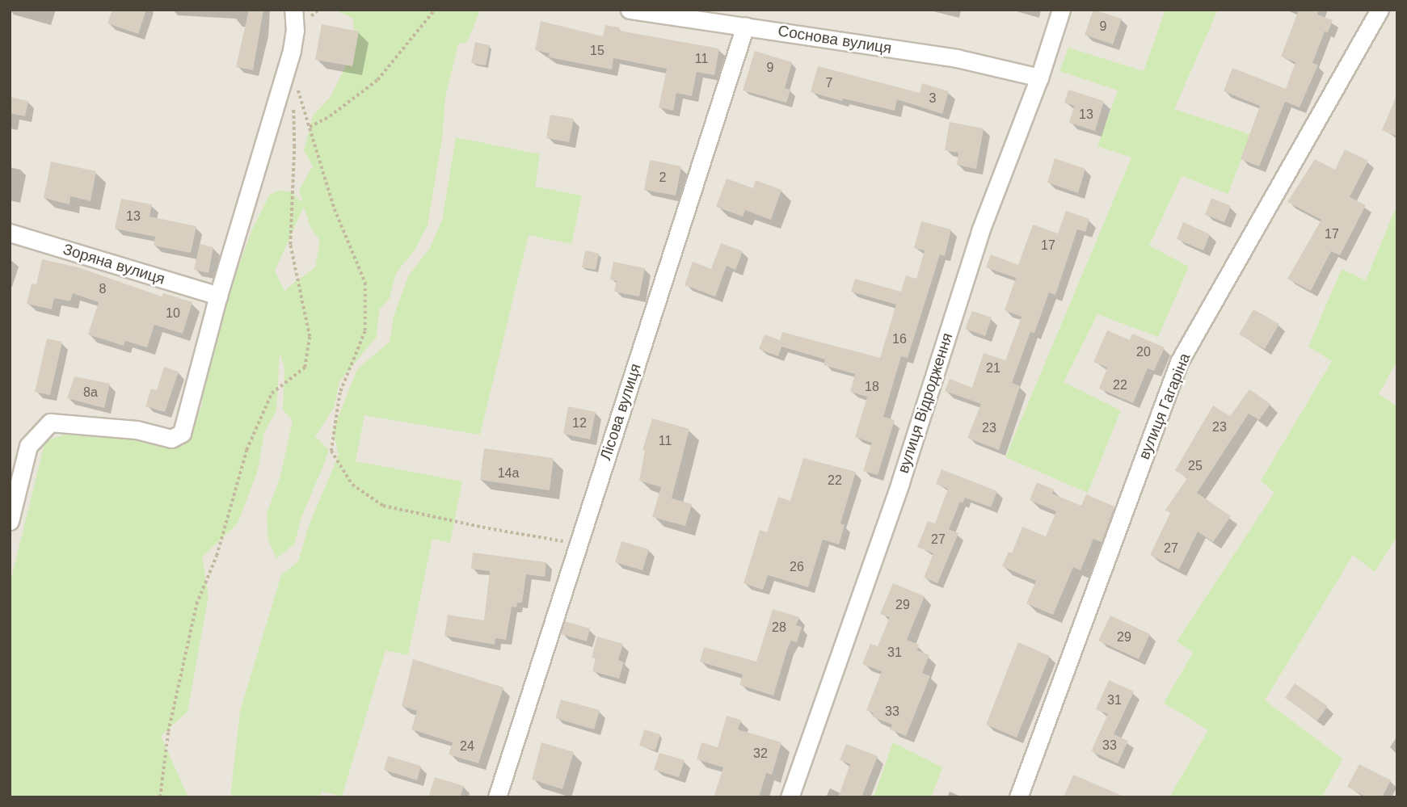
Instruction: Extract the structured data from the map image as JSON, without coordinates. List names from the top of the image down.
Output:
{
  "streets": {
    "street": [
      "Соснова вулиця",
      "Зоряна вулиця",
      "вулиця Відродження",
      "вулиця Гагаріна",
      "Лісова вулиця"
    ]
  },
  "crossings": [
    ["Соснова вулиця", "вулиця Відродження"],
    ["Соснова вулиця", "Лісова вулиця"]
  ],
  "house_numbers": [
    "9",
    "15",
    "11",
    "9",
    "7",
    "3",
    "13",
    "2",
    "13",
    "17",
    "17",
    "8",
    "10",
    "16",
    "20",
    "21",
    "22",
    "18",
    "8а",
    "12",
    "23",
    "23",
    "11",
    "25",
    "14а",
    "22",
    "27",
    "27",
    "26",
    "29",
    "28",
    "29",
    "31",
    "31",
    "33",
    "33",
    "24",
    "32"
  ]
}
